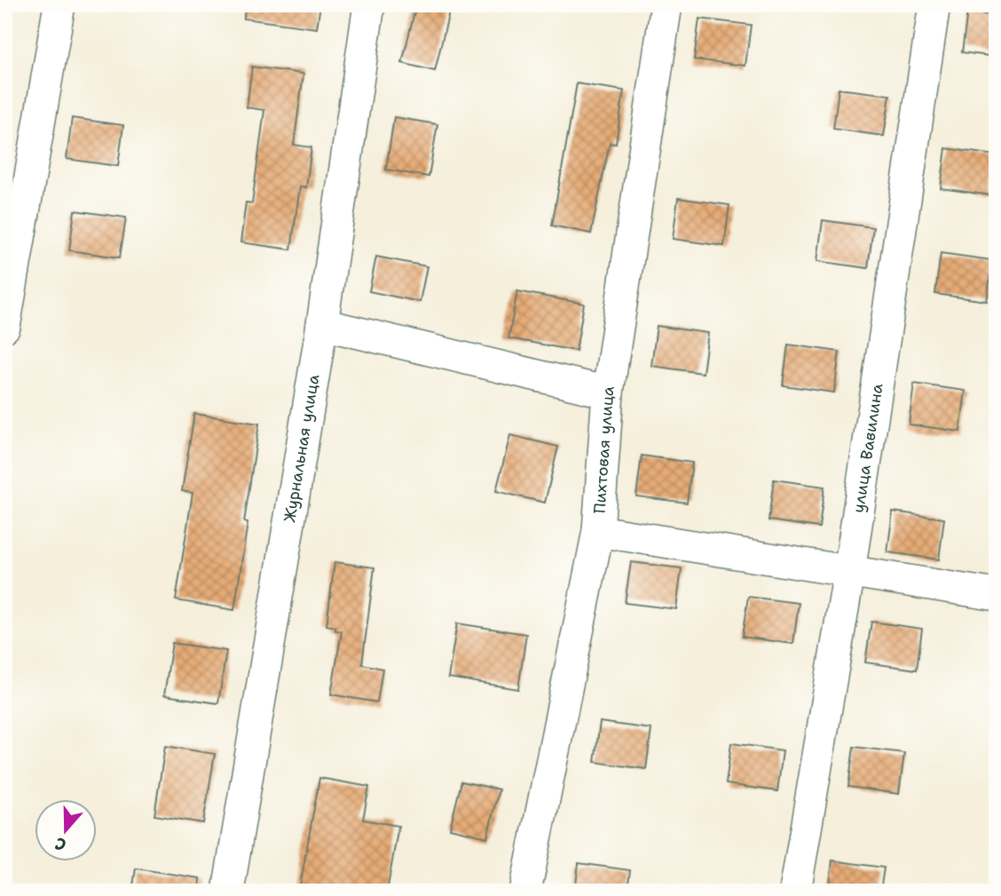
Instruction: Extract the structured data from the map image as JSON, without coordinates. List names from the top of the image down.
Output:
{
  "streets": {
    "street": ["Журнальная улица", "улица Вавилина", "Пихтовая улица"]
  },
  "north": "bottom"
}
